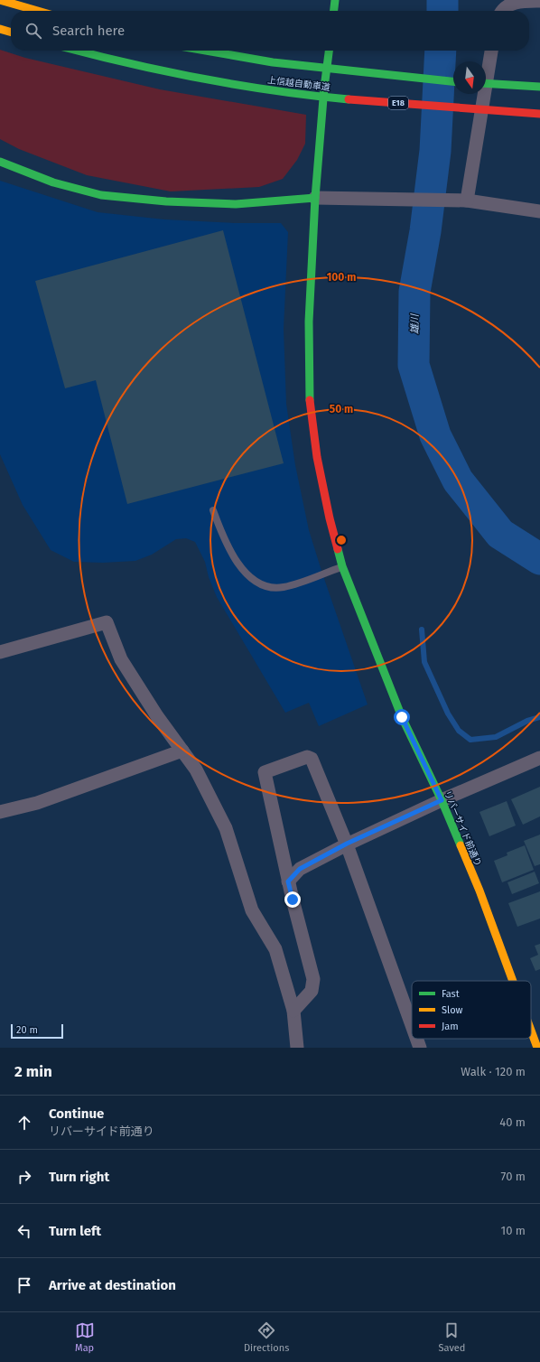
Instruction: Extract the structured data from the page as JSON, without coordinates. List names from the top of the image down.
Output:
{
  "streets": {
    "main road": ["上信越自動車道", "E18", "リバーサイド前通り"]
  },
  "water": ["雄川"],
  "legend": ["Fast", "Slow", "Jam"],
  "scale_bar": "20 m",
  "north": "bottom",
  "page": {
    "search": "Search here",
    "scale": "20 m",
    "heading": ["2 min", "Walk · 120 m"],
    "list": [
      ["Continue", "リバーサイド前通り", "40 m"],
      ["Turn right", "70 m"],
      ["Turn left", "10 m"],
      "Arrive at destination"
    ],
    "nav": ["Map", "Directions", "Saved"]
  },
  "rings": ["100 m", "50 m"]
}
